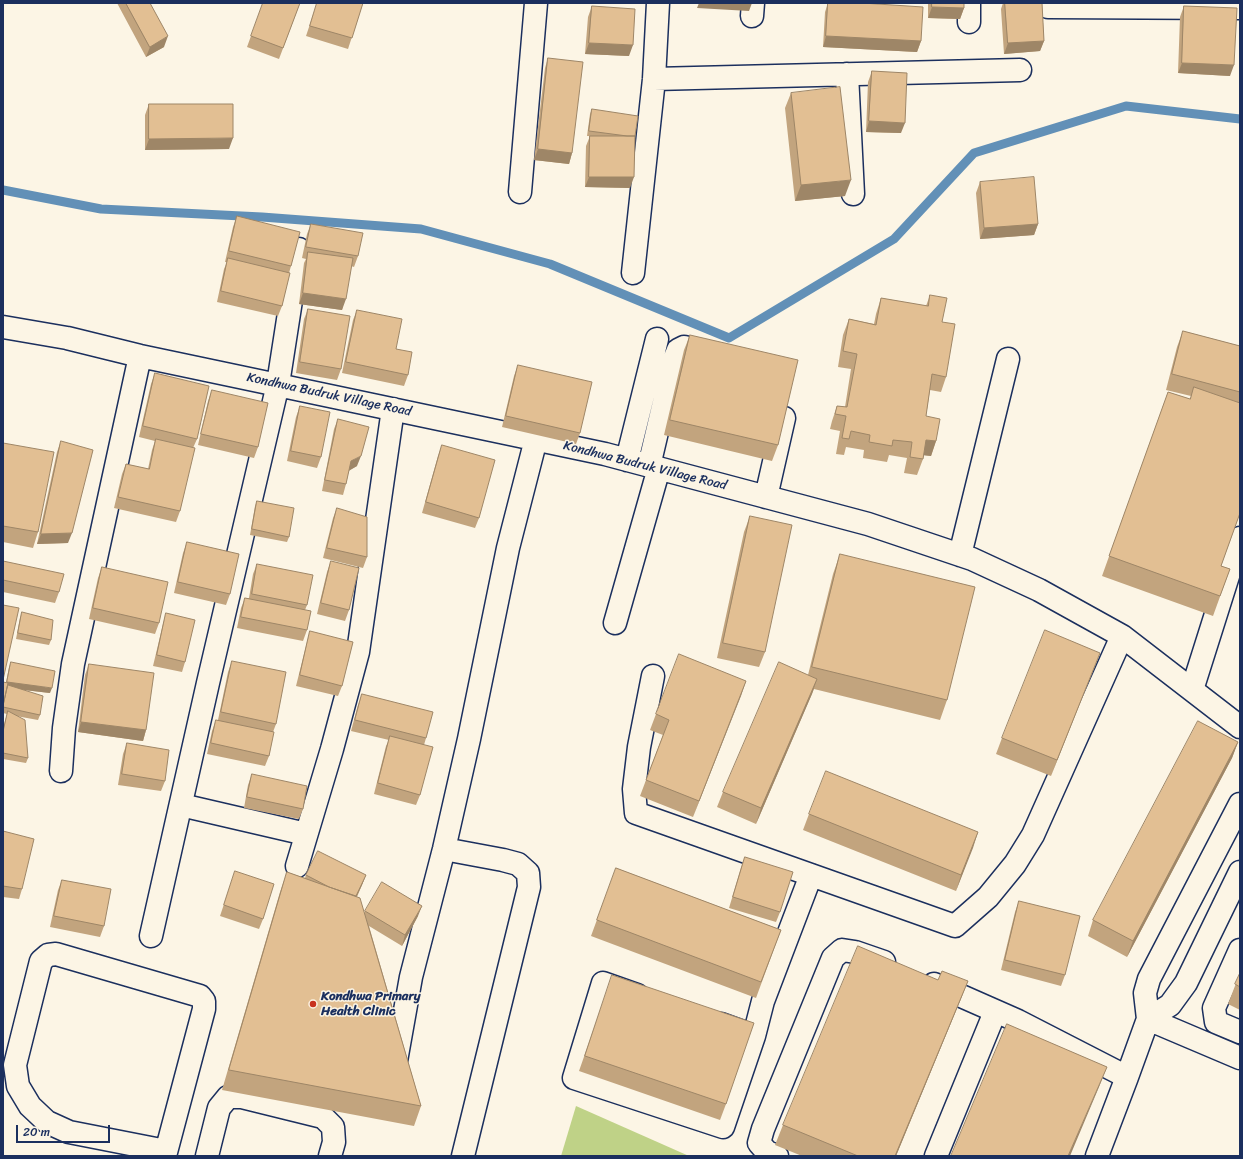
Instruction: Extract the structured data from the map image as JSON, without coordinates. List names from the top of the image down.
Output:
{
  "streets": {
    "street": ["Kondhwa Budruk Village Road"]
  },
  "places": ["Kondhwa Primary Health Clinic"],
  "scale_bar": "20 m"
}
